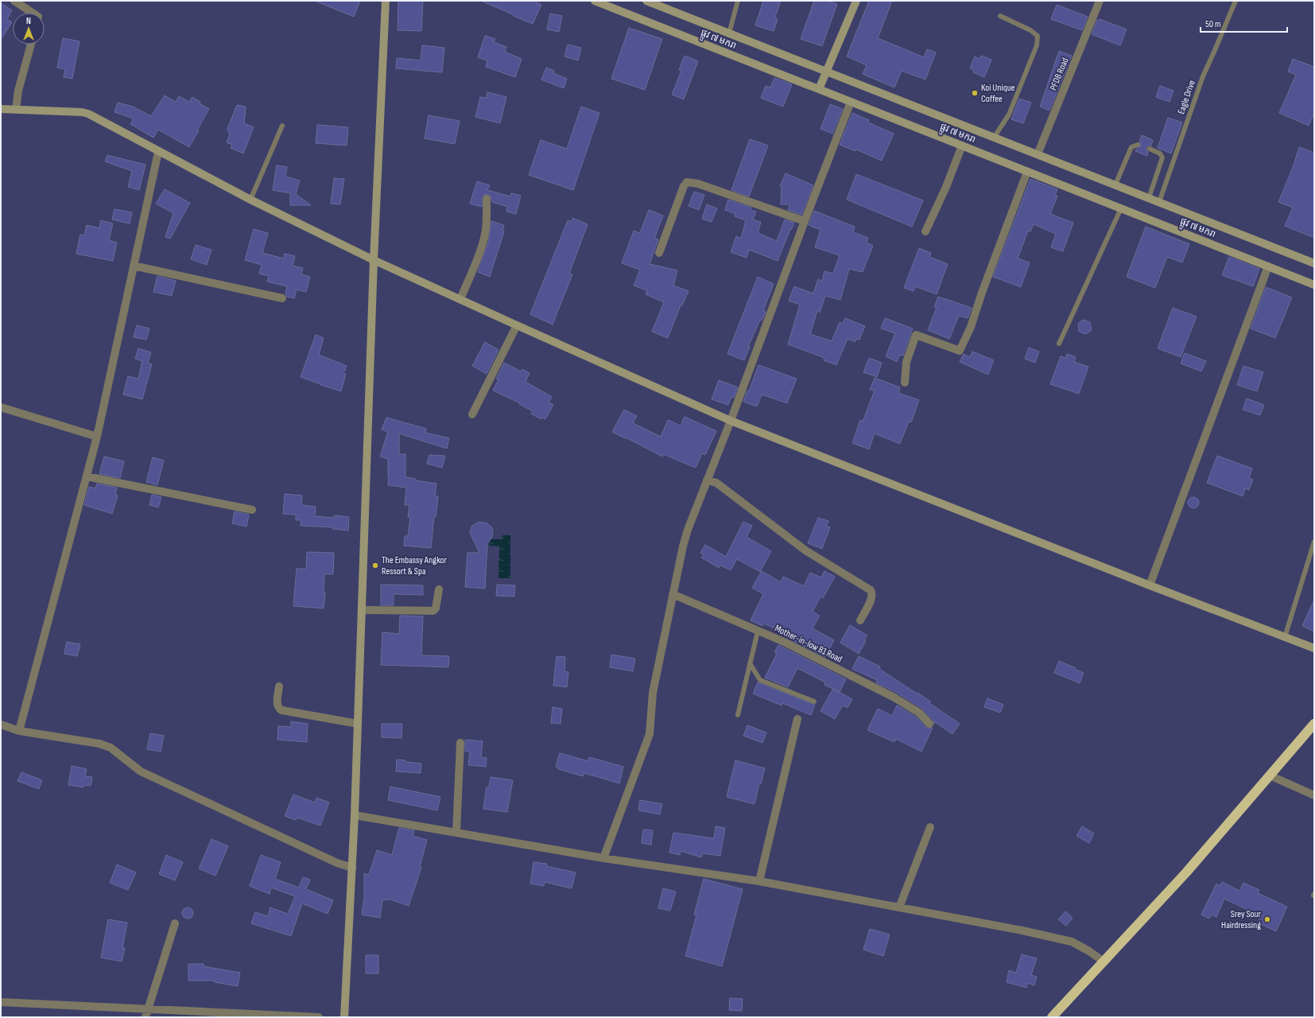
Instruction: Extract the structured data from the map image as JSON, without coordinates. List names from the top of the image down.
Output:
{
  "streets": {
    "street": ["ផ្លូវ ៧ មករា", "PFDB Road", "Mother-in-low B1 Road"],
    "lane": ["Eagle Drive"]
  },
  "crossings": [
    ["ផ្លូវ ៧ មករា", "PFDB Road"],
    ["ផ្លូវ ៧ មករា", "Eagle Drive"]
  ],
  "places": ["Koi Unique Coffee", "The Embassy Angkor Ressort & Spa", "Srey Sour Hairdressing"],
  "scale_bar": "50 m",
  "north": "top"
}
